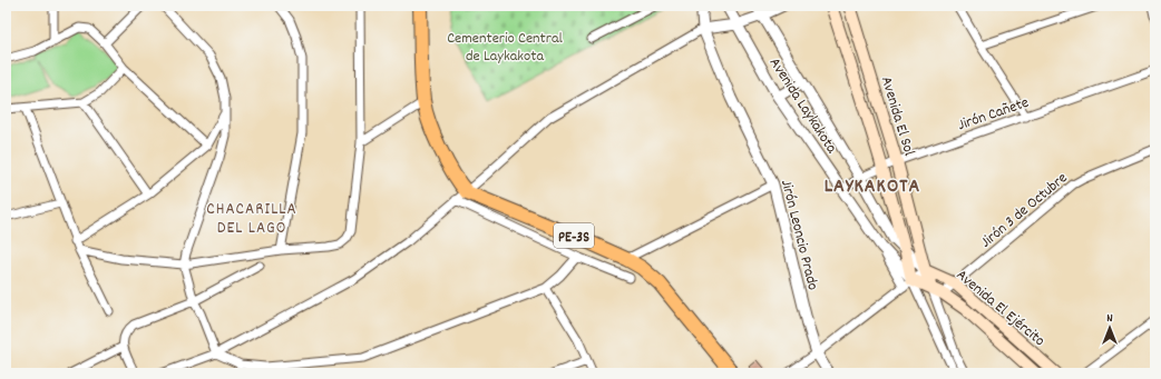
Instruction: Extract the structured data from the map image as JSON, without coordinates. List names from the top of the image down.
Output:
{
  "streets": {
    "highway": ["PE-3S"],
    "main road": ["Avenida El Sol", "Avenida El Ejército"],
    "street": [
      "Avenida Laykakota",
      "Jirón Cañete",
      "Jirón 3 de Octubre",
      "Jirón Leoncio Prado"
    ]
  },
  "crossings": [
    ["Avenida Laykakota", "Jirón Cañete"],
    ["Avenida Laykakota", "Avenida El Sol"],
    ["Avenida Laykakota", "Avenida El Ejército"],
    ["Jirón Cañete", "Avenida El Sol"],
    ["Avenida El Sol", "Avenida El Ejército"],
    ["Jirón 3 de Octubre", "Avenida El Ejército"]
  ],
  "districts": ["LAYKAKOTA", "CHACARILLA DEL LAGO"],
  "parks": ["Cementerio Central de Laykakota"],
  "north": "top"
}
